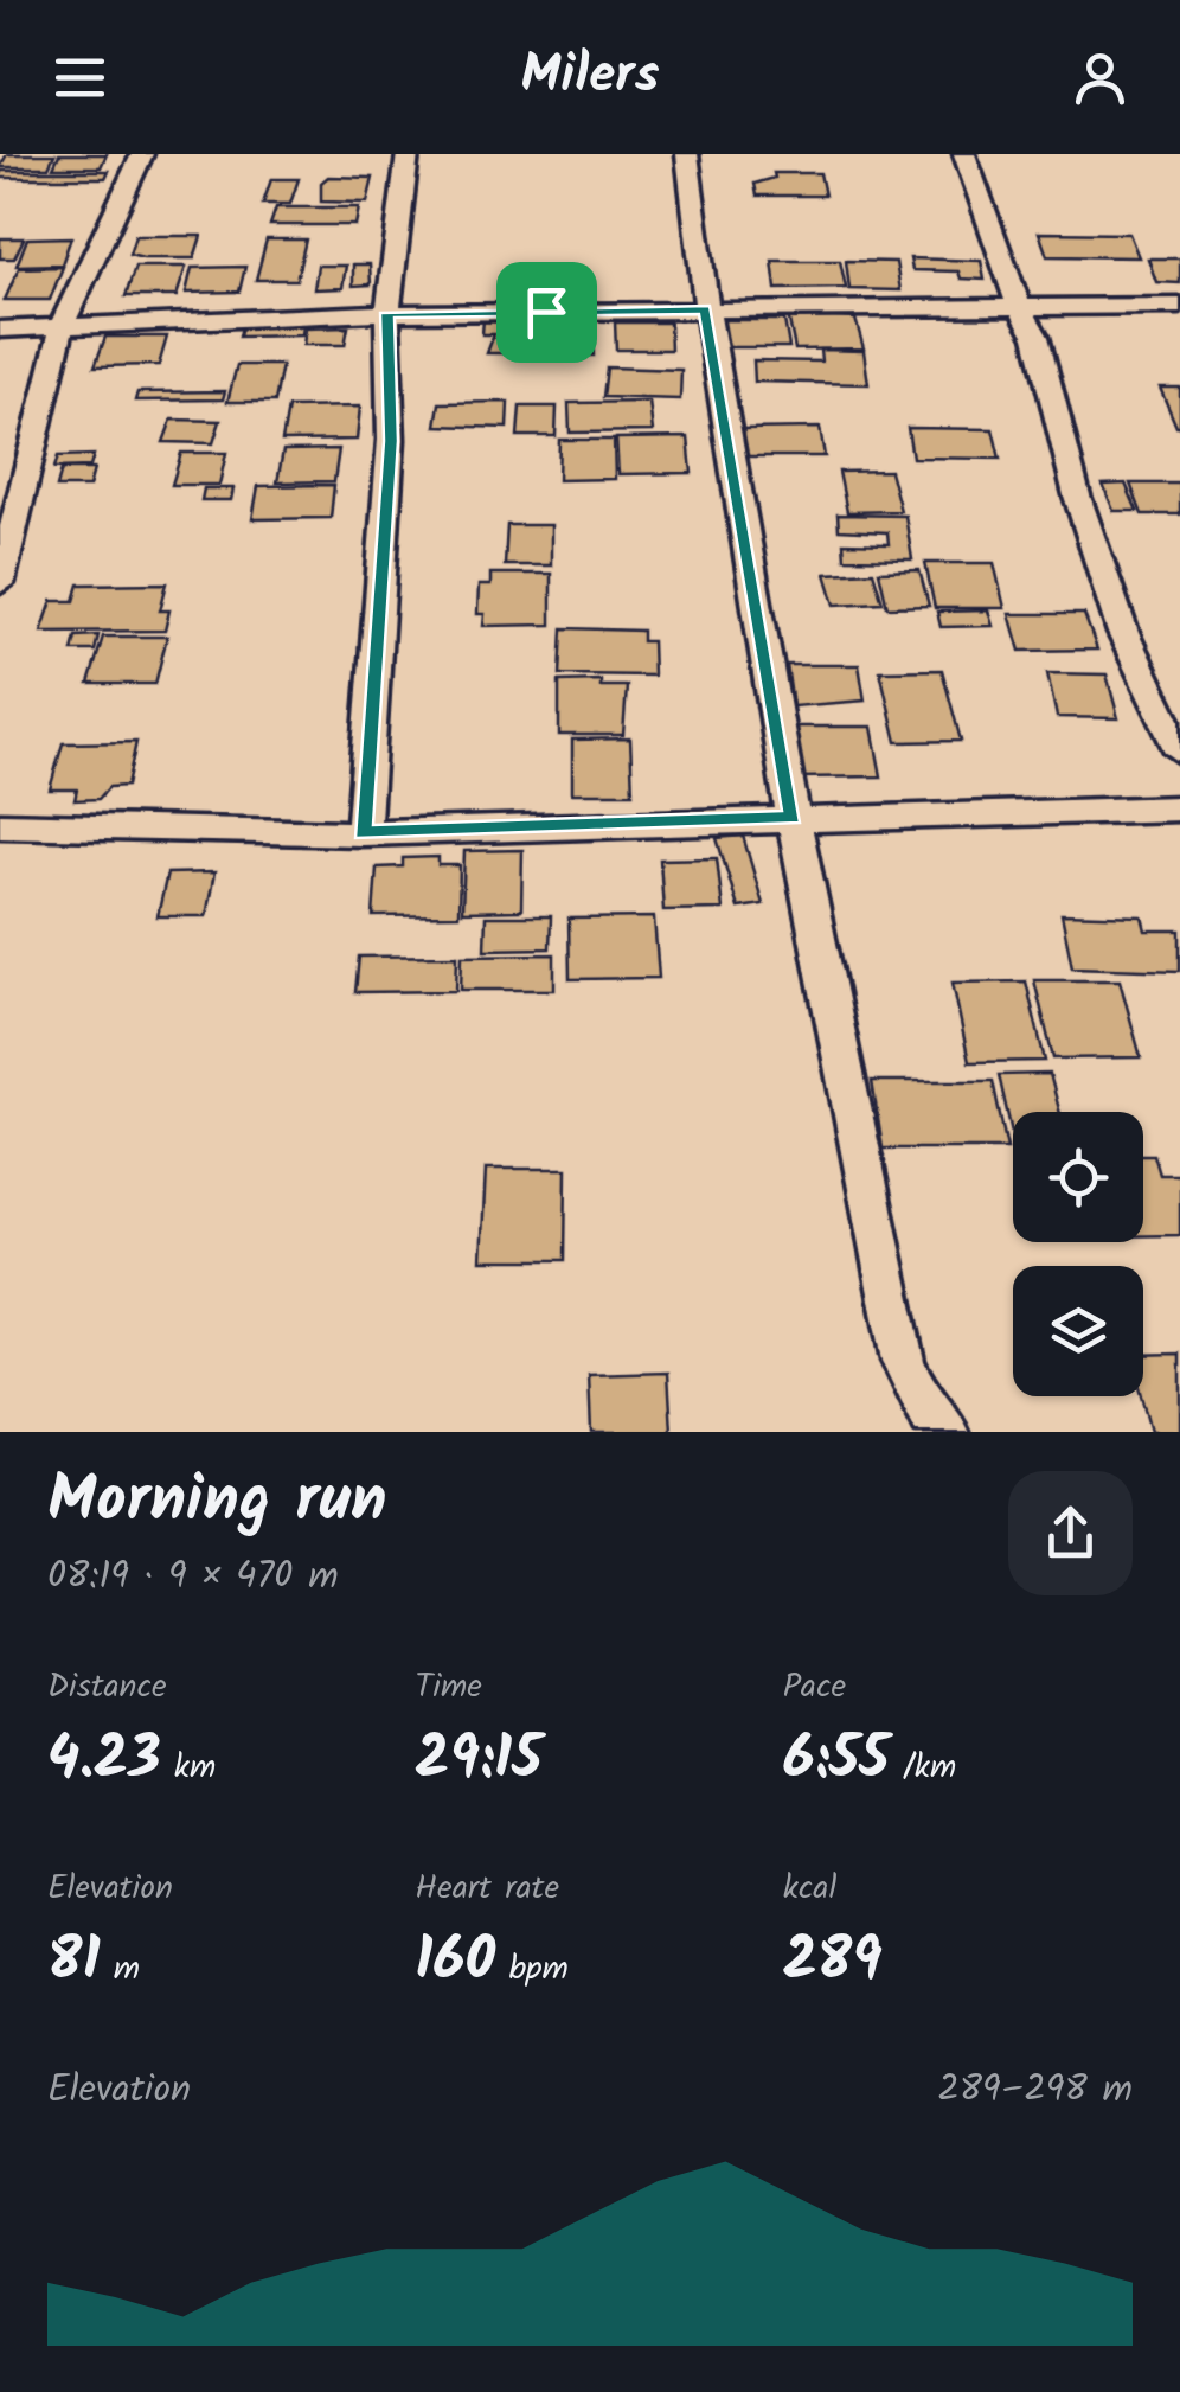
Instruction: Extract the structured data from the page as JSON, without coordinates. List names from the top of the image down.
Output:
{
  "page": {
    "header": "Milers",
    "heading": ["Morning run", "08:19 · 9 × 470 m"],
    "stats": [
      ["Distance", "4.23 km"],
      ["Time", "29:15"],
      ["Pace", "6:55 /km"],
      ["Elevation", "81 m"],
      ["Heart rate", "160 bpm"],
      ["kcal", "289"]
    ],
    "chart": ["Elevation", "289–298 m"]
  }
}
